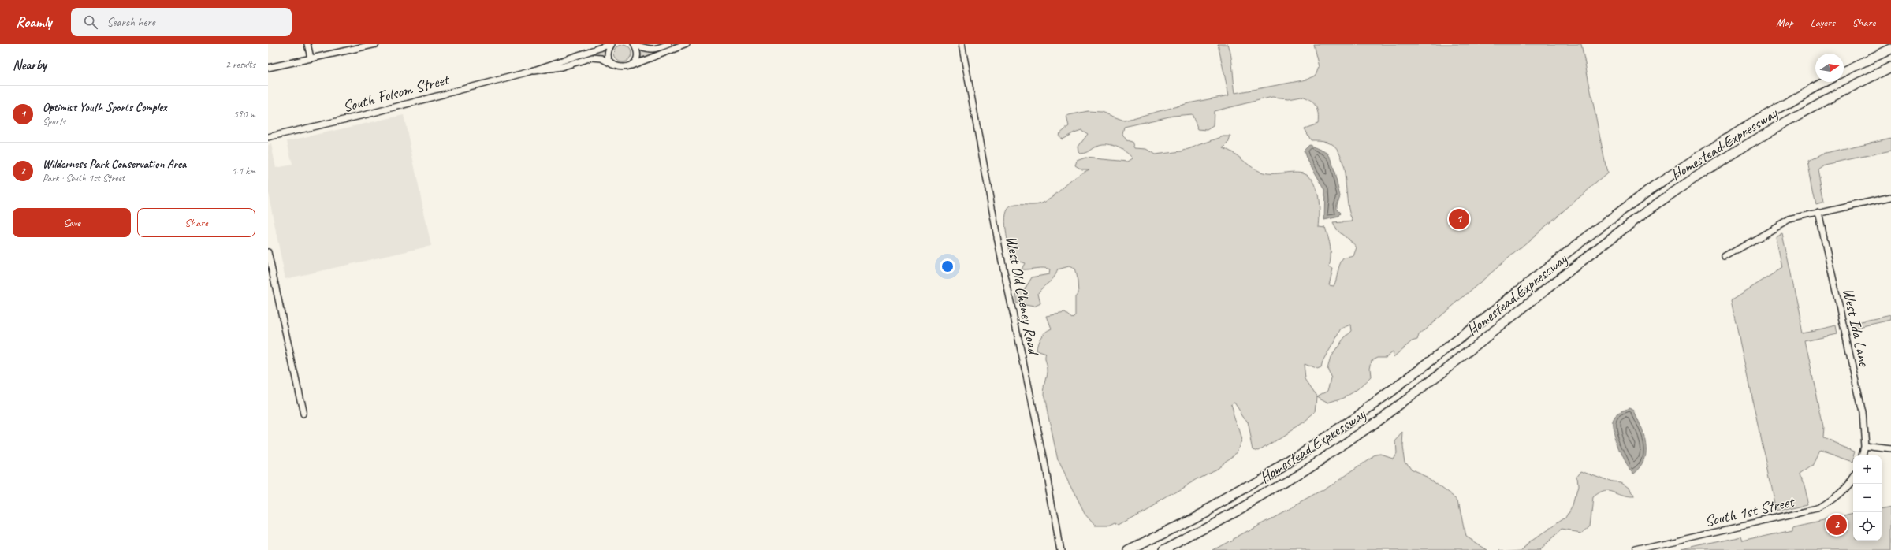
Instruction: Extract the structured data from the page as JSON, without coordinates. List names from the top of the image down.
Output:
{
  "streets": {
    "highway": ["Homestead Expressway"],
    "street": [
      "South Folsom Street",
      "West Old Cheney Road",
      "West Ida Lane",
      "South 1st Street"
    ]
  },
  "north": "right",
  "page": {
    "header": "Roamly",
    "search": "Search here",
    "nav": ["Map", "Layers", "Share"],
    "heading": ["Nearby", "2 results"],
    "list": [
      {
        "mark": "1",
        "name": "Optimist Youth Sports Complex",
        "note": "Sports",
        "value": "590 m"
      },
      {
        "mark": "2",
        "name": "Wilderness Park Conservation Area",
        "note": "Park · South 1st Street",
        "value": "1.1 km"
      }
    ],
    "buttons": ["Save", "Share"],
    "pins": ["1", "2"],
    "map_buttons": ["+", "−"]
  }
}
